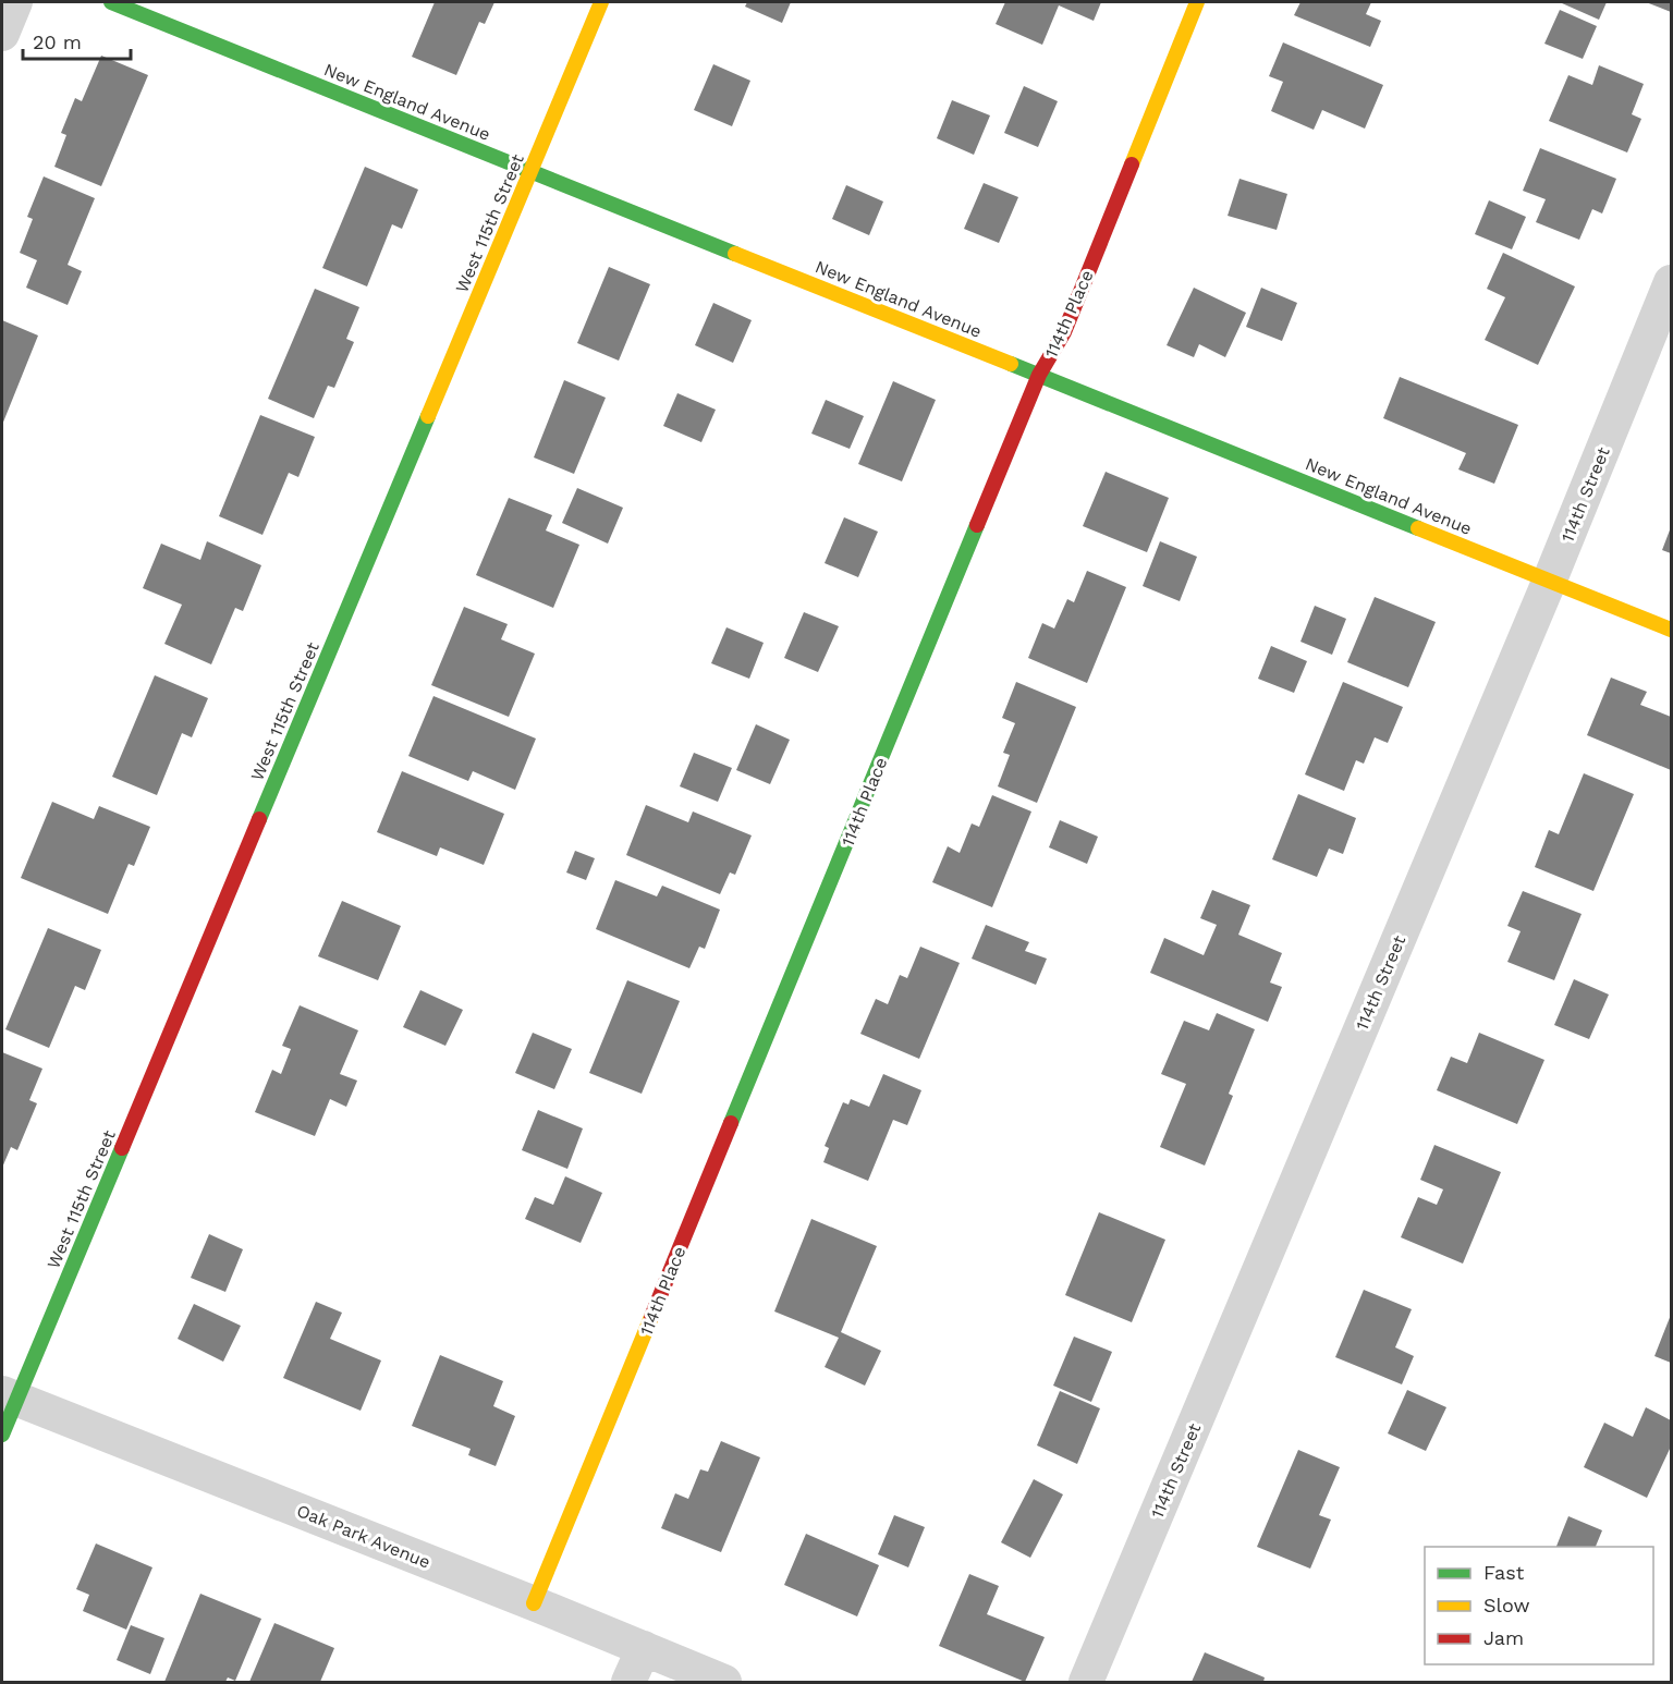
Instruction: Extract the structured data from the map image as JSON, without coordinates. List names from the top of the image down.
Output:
{
  "streets": {
    "street": [
      "New England Avenue",
      "West 115th Street",
      "114th Place",
      "114th Street",
      "Oak Park Avenue"
    ]
  },
  "crossings": [
    ["New England Avenue", "West 115th Street"],
    ["New England Avenue", "114th Place"],
    ["New England Avenue", "114th Street"],
    ["West 115th Street", "Oak Park Avenue"],
    ["114th Place", "Oak Park Avenue"]
  ],
  "legend": ["Fast", "Slow", "Jam"],
  "scale_bar": "20 m"
}
